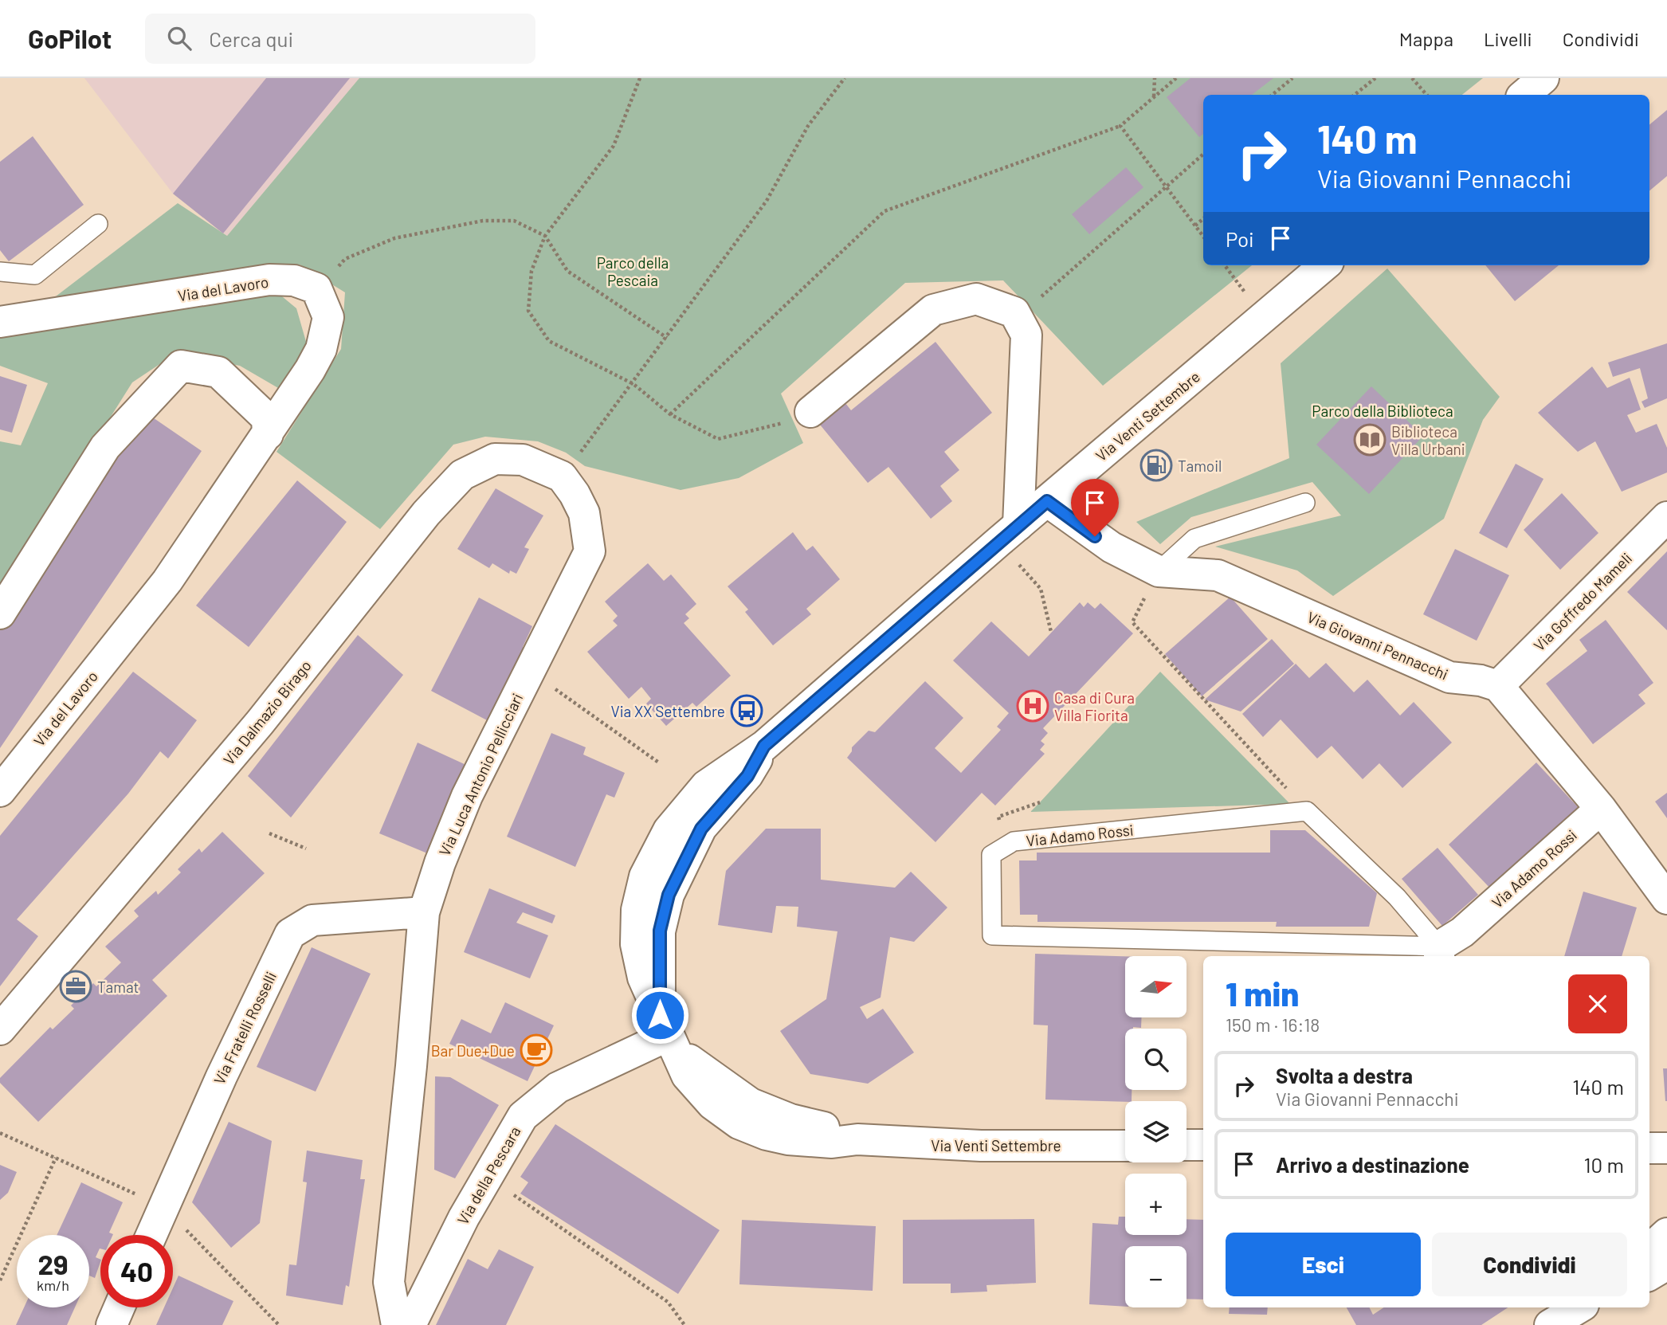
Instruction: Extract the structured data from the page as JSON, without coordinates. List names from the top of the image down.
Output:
{
  "streets": {
    "street": [
      "Via del Lavoro",
      "Via Venti Settembre",
      "Via Goffredo Mameli",
      "Via Giovanni Pennacchi",
      "Via Dalmazio Birago",
      "Via Luca Antonio Pellicciari",
      "Via Adamo Rossi",
      "Via Fratelli Rosselli",
      "Via della Pescara"
    ]
  },
  "crossings": [
    ["Via Venti Settembre", "Via Giovanni Pennacchi"],
    ["Via Venti Settembre", "Via della Pescara"],
    ["Via Goffredo Mameli", "Via Giovanni Pennacchi"],
    ["Via Dalmazio Birago", "Via Luca Antonio Pellicciari"],
    ["Via Luca Antonio Pellicciari", "Via Fratelli Rosselli"]
  ],
  "parks": ["Parco della Pescaia", "Parco della Biblioteca"],
  "places": {
    "library": ["Biblioteca Villa Urbani"],
    "fuel station": ["Tamoil"],
    "hospital": ["Casa di Cura Villa Fiorita"],
    "bus stop": ["Via XX Settembre"],
    "office": ["Tamat"],
    "cafe": ["Bar Due+Due"]
  },
  "north": "right",
  "page": {
    "header": "GoPilot",
    "search": "Cerca qui",
    "nav": ["Mappa", "Livelli", "Condividi"],
    "turn": ["140 m", "Via Giovanni Pennacchi"],
    "then": "Poi",
    "map_buttons": ["+", "−"],
    "heading": ["1 min", "150 m · 16:18"],
    "list": [
      {
        "name": "Svolta a destra",
        "note": "Via Giovanni Pennacchi",
        "value": "140 m"
      },
      {
        "name": "Arrivo a destinazione",
        "value": "10 m"
      }
    ],
    "buttons": ["Esci", "Condividi"],
    "speed": "29 km/h",
    "limit": "40"
  }
}
